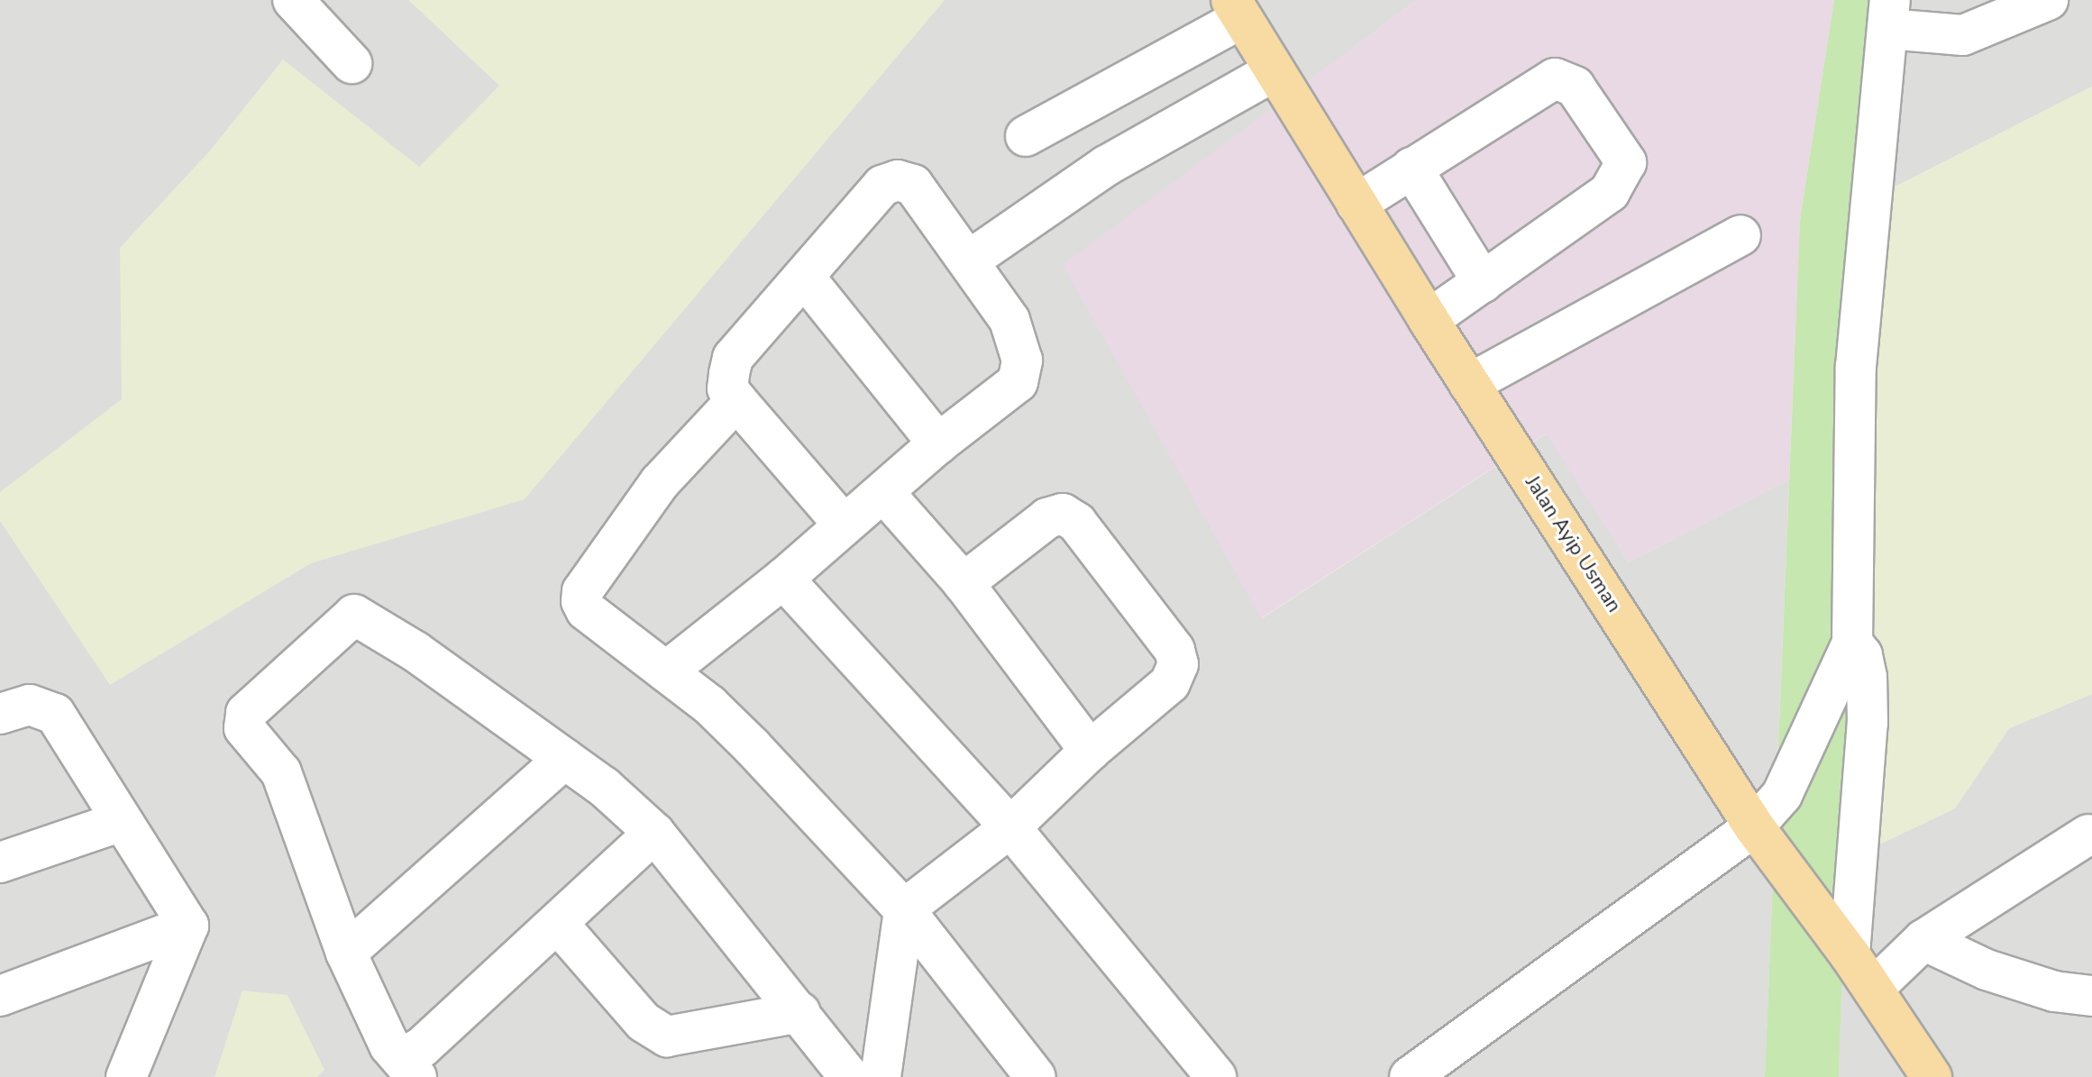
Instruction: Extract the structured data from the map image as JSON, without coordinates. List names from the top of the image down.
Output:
{
  "streets": {
    "main road": ["Jalan Ayip Usman"]
  }
}
